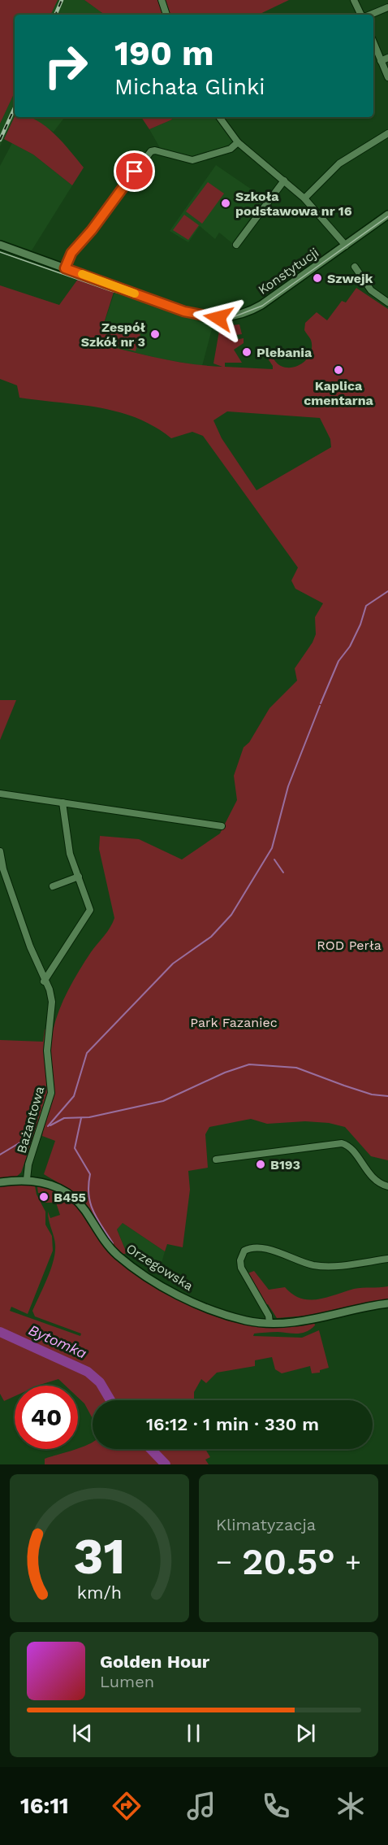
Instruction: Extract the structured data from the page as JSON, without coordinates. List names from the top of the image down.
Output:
{
  "streets": {
    "street": ["Konstytucji", "Bażantowa", "Orzegowska"]
  },
  "crossings": [
    ["Bażantowa", "Orzegowska"]
  ],
  "water": ["Bytomka"],
  "parks": ["ROD Perła", "Park Fazaniec"],
  "places": [
    "Szkoła podstawowa nr 16",
    "Szwejk",
    "Zespół Szkół nr 3",
    "Plebania",
    "Kaplica cmentarna",
    "B193",
    "B455"
  ],
  "page": {
    "turn": ["190 m", "Michała Glinki"],
    "limit": "40",
    "trip": "16:12 · 1 min · 330 m",
    "tile": "Klimatyzacja",
    "heat": ["−", "20.5°", "+"],
    "song": ["Golden Hour", "Lumen"],
    "tabs": "16:11",
    "gauge": ["31", "km/h"]
  }
}
